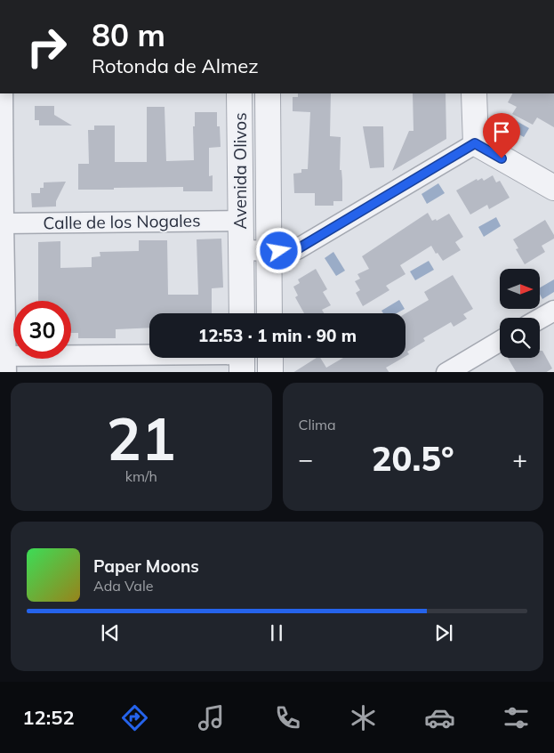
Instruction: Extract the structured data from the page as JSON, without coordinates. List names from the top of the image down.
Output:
{
  "streets": {
    "street": ["Avenida Olivos", "Calle de los Nogales"]
  },
  "crossings": [
    ["Avenida Olivos", "Calle de los Nogales"]
  ],
  "north": "right",
  "page": {
    "turn": ["80 m", "Rotonda de Almez"],
    "limit": "30",
    "trip": "12:53 · 1 min · 90 m",
    "tile": [
      ["21", "km/h"],
      "Clima"
    ],
    "heat": ["−", "20.5°", "+"],
    "song": ["Paper Moons", "Ada Vale"],
    "tabs": "12:52"
  }
}
